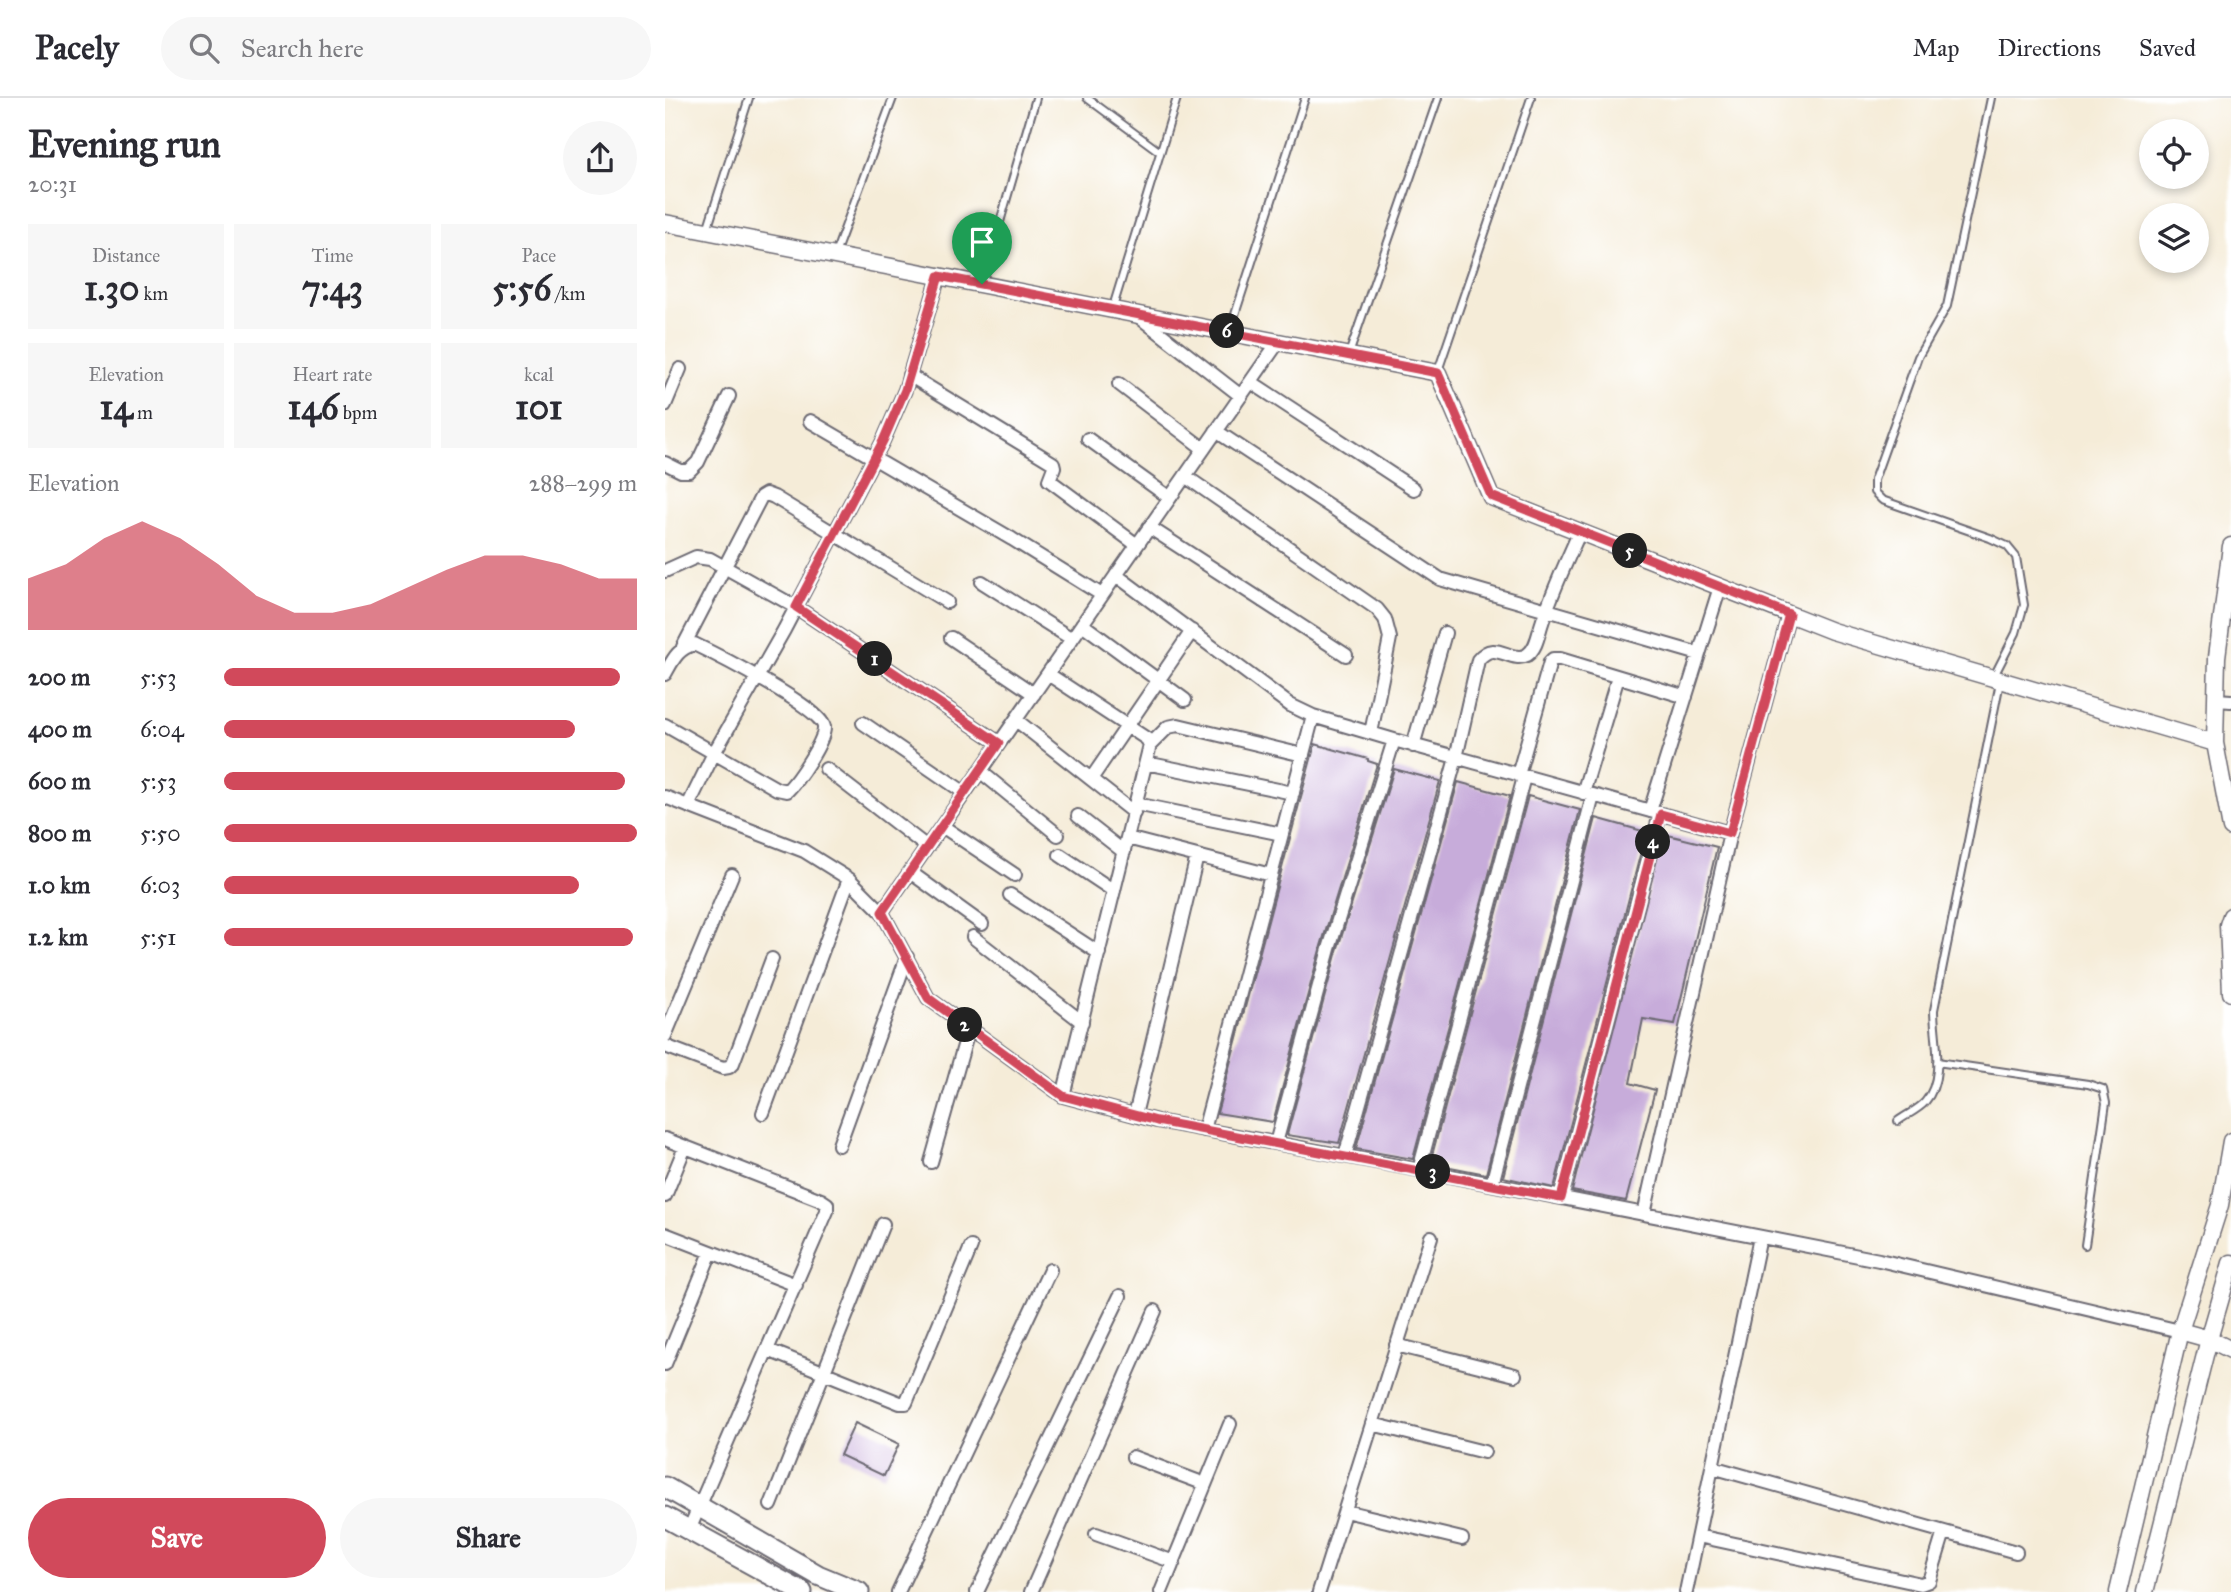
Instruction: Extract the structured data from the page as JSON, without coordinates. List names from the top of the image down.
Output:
{
  "page": {
    "header": "Pacely",
    "search": "Search here",
    "nav": ["Map", "Directions", "Saved"],
    "heading": ["Evening run", "20:31"],
    "stats": [
      ["Distance", "1.30 km"],
      ["Time", "7:43"],
      ["Pace", "5:56 /km"],
      ["Elevation", "14 m"],
      ["Heart rate", "146 bpm"],
      ["kcal", "101"]
    ],
    "pins": [
      "6",
      "5",
      "1",
      "4",
      "2",
      "3"
    ],
    "chart": ["Elevation", "288–299 m"],
    "list": [
      {
        "name": "200 m",
        "note": "5:53"
      },
      {
        "name": "400 m",
        "note": "6:04"
      },
      {
        "name": "600 m",
        "note": "5:53"
      },
      {
        "name": "800 m",
        "note": "5:50"
      },
      {
        "name": "1.0 km",
        "note": "6:03"
      },
      {
        "name": "1.2 km",
        "note": "5:51"
      }
    ],
    "buttons": ["Save", "Share"]
  }
}
